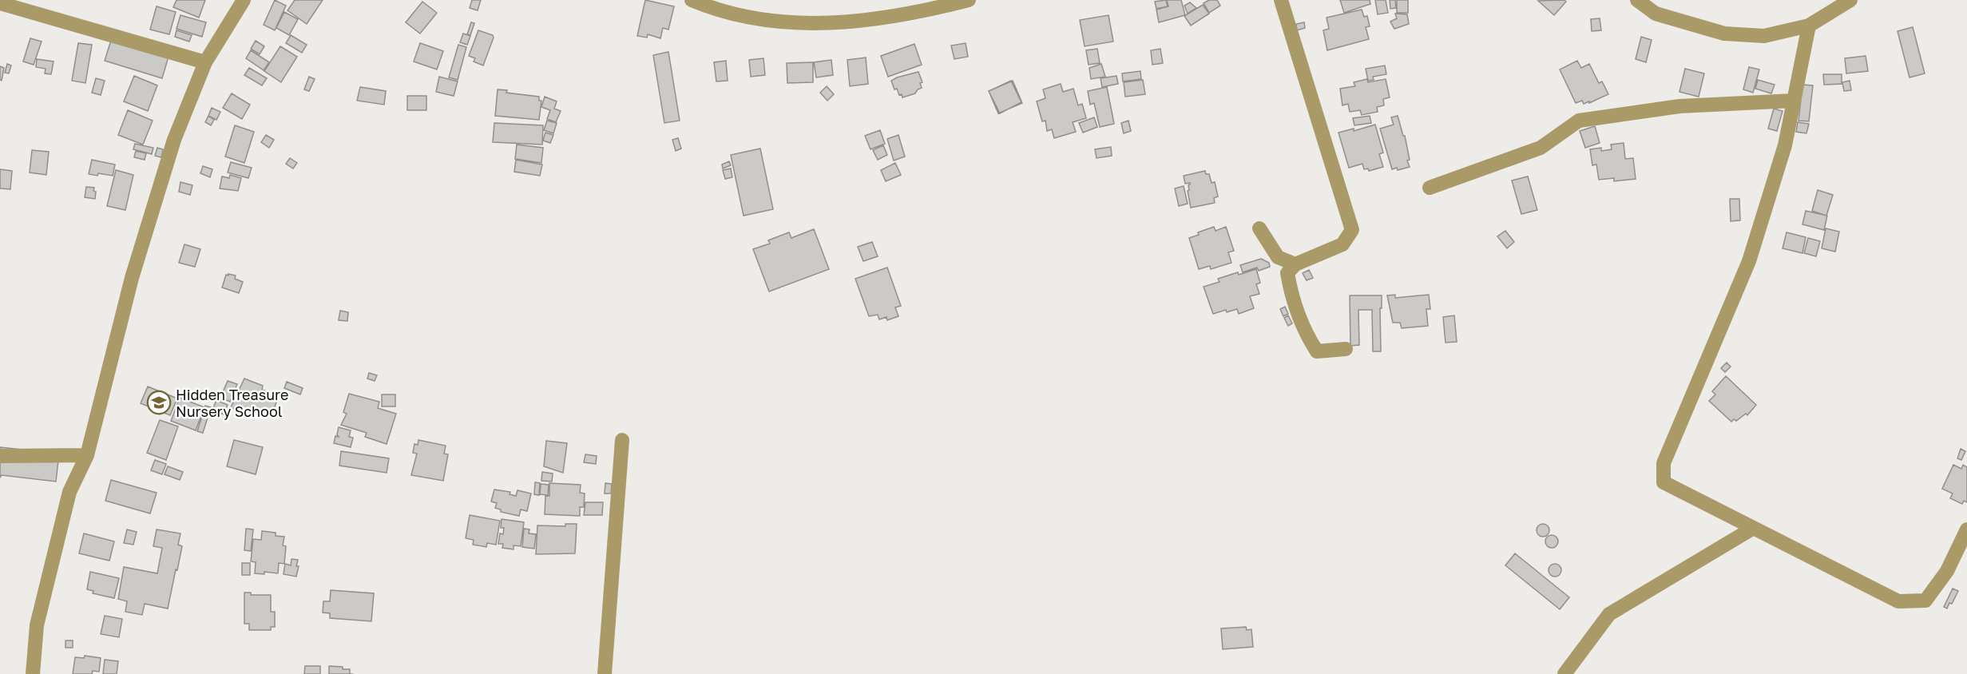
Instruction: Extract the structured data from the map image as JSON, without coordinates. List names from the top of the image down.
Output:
{
  "places": {
    "school or university": ["Hidden Treasure Nursery School"]
  }
}
